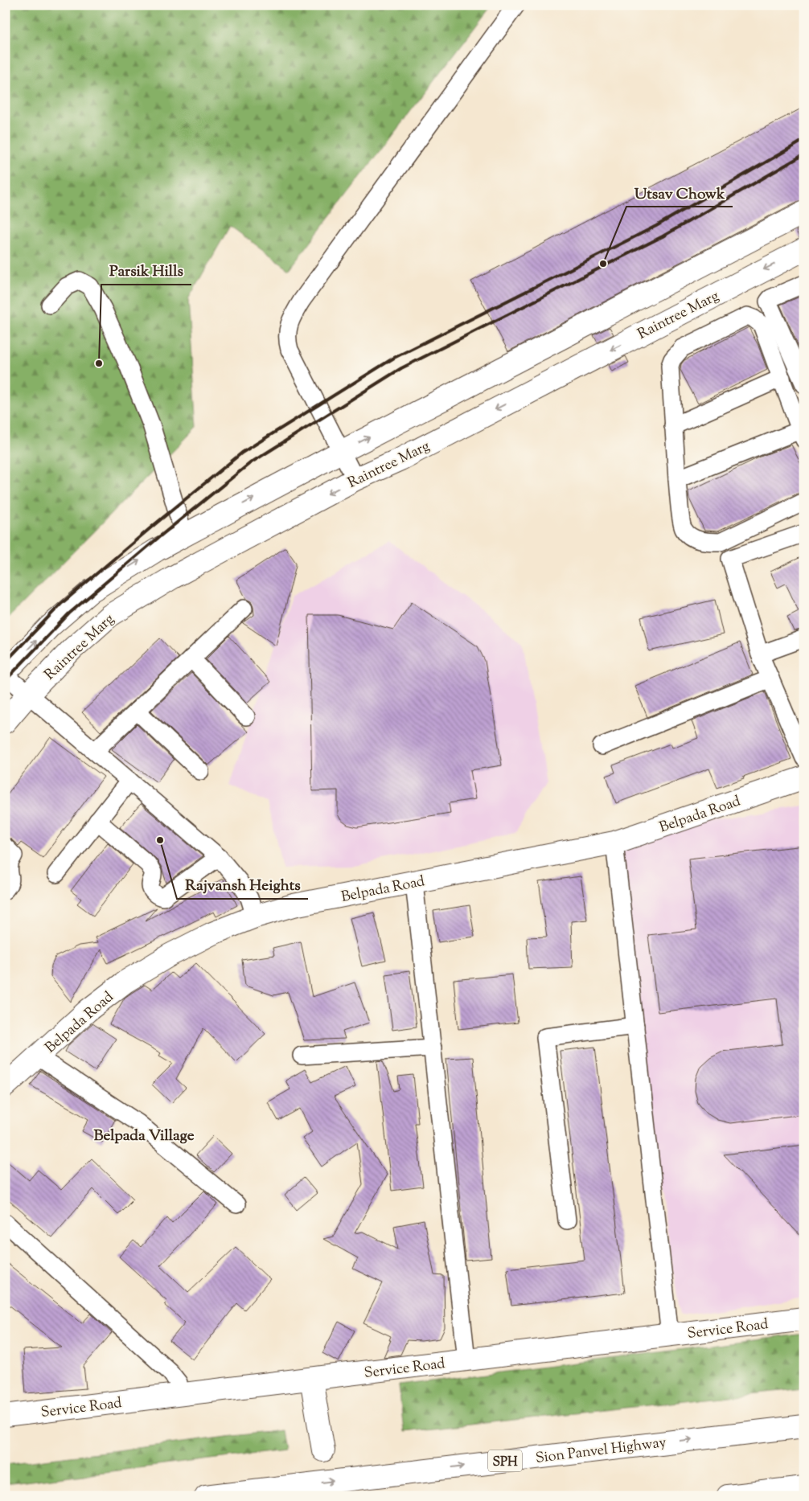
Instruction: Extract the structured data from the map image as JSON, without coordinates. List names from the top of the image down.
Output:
{
  "streets": {
    "main road": [
      "Raintree Marg",
      "Belpada Road",
      "Service Road",
      "Sion Panvel Highway",
      "SPH"
    ]
  },
  "one_way": ["Sion Panvel Highway"],
  "districts": ["Belpada Village"],
  "places": ["Utsav Chowk", "Parsik Hills", "Rajvansh Heights"]
}
